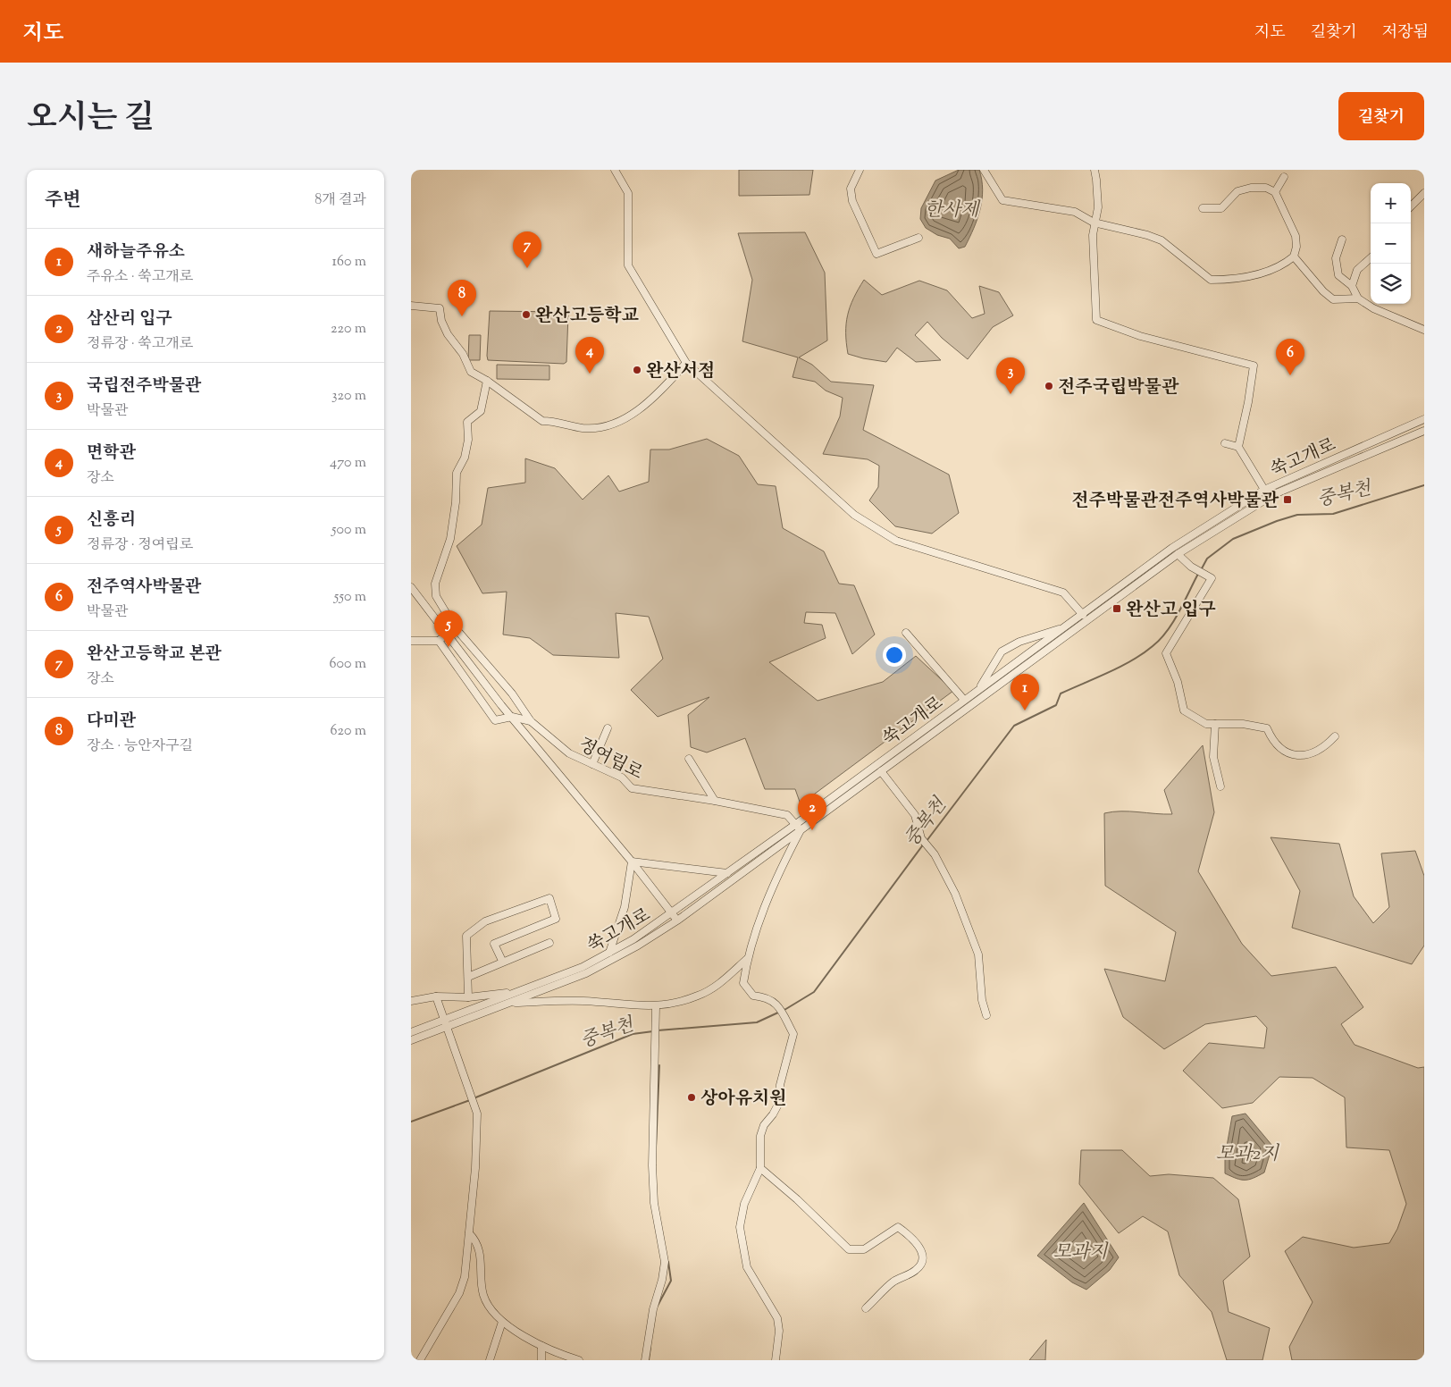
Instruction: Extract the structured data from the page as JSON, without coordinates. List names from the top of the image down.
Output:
{
  "streets": {
    "street": ["쑥고개로", "정여립로"]
  },
  "crossings": [
    ["쑥고개로", "정여립로"]
  ],
  "water": [
    "한사제",
    "중복천",
    "모과2지",
    "모과지"
  ],
  "places": {
    "other": [
      "완산고등학교",
      "완산서점",
      "전주국립박물관",
      "상아유치원"
    ],
    "transit": ["전주박물관전주역사박물관", "완산고 입구"]
  },
  "page": {
    "header": "지도",
    "nav": ["지도", "길찾기", "저장됨"],
    "title": "오시는 길",
    "buttons": "길찾기",
    "heading": ["주변", "8개 결과"],
    "map_buttons": ["+", "−"],
    "list": [
      {
        "mark": "1",
        "name": "새하늘주유소",
        "note": "주유소 · 쑥고개로",
        "value": "160 m"
      },
      {
        "mark": "2",
        "name": "삼산리 입구",
        "note": "정류장 · 쑥고개로",
        "value": "220 m"
      },
      {
        "mark": "3",
        "name": "국립전주박물관",
        "note": "박물관",
        "value": "320 m"
      },
      {
        "mark": "4",
        "name": "면학관",
        "note": "장소",
        "value": "470 m"
      },
      {
        "mark": "5",
        "name": "신흥리",
        "note": "정류장 · 정여립로",
        "value": "500 m"
      },
      {
        "mark": "6",
        "name": "전주역사박물관",
        "note": "박물관",
        "value": "550 m"
      },
      {
        "mark": "7",
        "name": "완산고등학교 본관",
        "note": "장소",
        "value": "600 m"
      },
      {
        "mark": "8",
        "name": "다미관",
        "note": "장소 · 능안자구길",
        "value": "620 m"
      }
    ],
    "pins": [
      "7",
      "8",
      "4",
      "6",
      "3",
      "5",
      "1",
      "2"
    ]
  }
}
